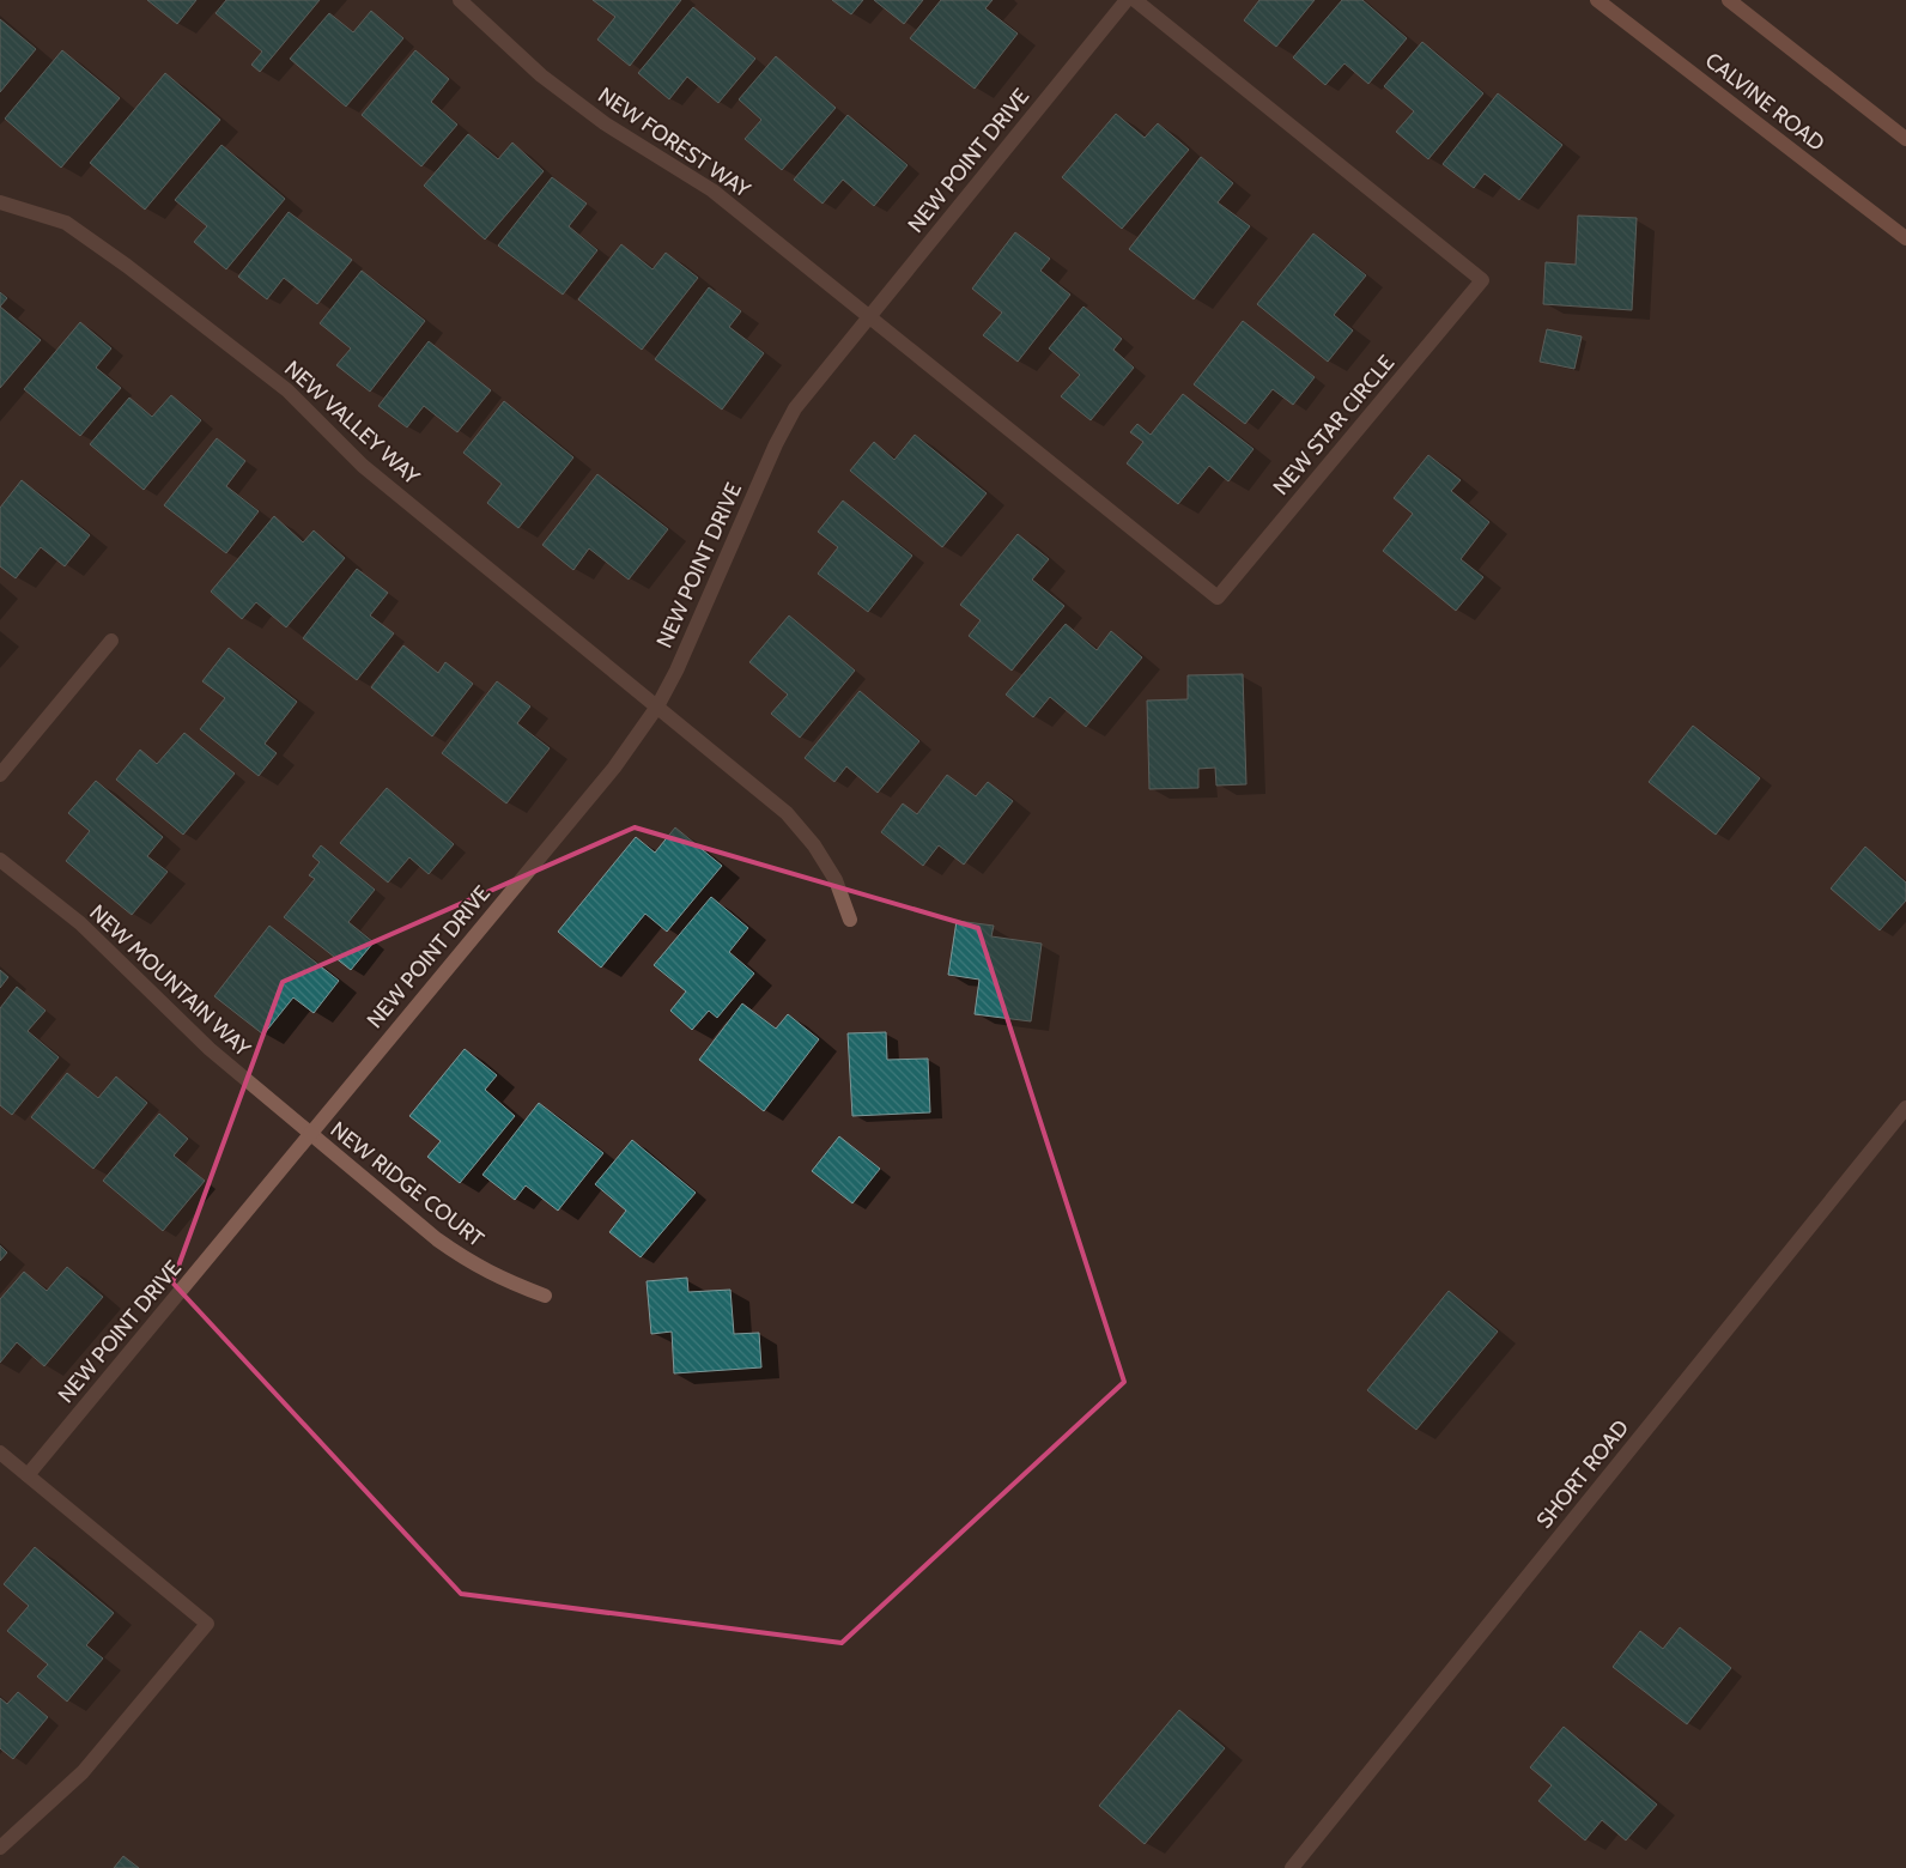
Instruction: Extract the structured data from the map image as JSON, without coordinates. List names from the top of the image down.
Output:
{
  "streets": {
    "main road": ["CALVINE ROAD"],
    "street": [
      "NEW FOREST WAY",
      "NEW POINT DRIVE",
      "NEW VALLEY WAY",
      "NEW STAR CIRCLE",
      "NEW MOUNTAIN WAY",
      "NEW RIDGE COURT",
      "SHORT ROAD"
    ]
  },
  "crossings": [
    ["NEW FOREST WAY", "NEW POINT DRIVE"],
    ["NEW FOREST WAY", "NEW STAR CIRCLE"],
    ["NEW POINT DRIVE", "NEW VALLEY WAY"],
    ["NEW POINT DRIVE", "NEW STAR CIRCLE"],
    ["NEW POINT DRIVE", "NEW MOUNTAIN WAY"],
    ["NEW POINT DRIVE", "NEW RIDGE COURT"],
    ["NEW MOUNTAIN WAY", "NEW RIDGE COURT"]
  ]
}
